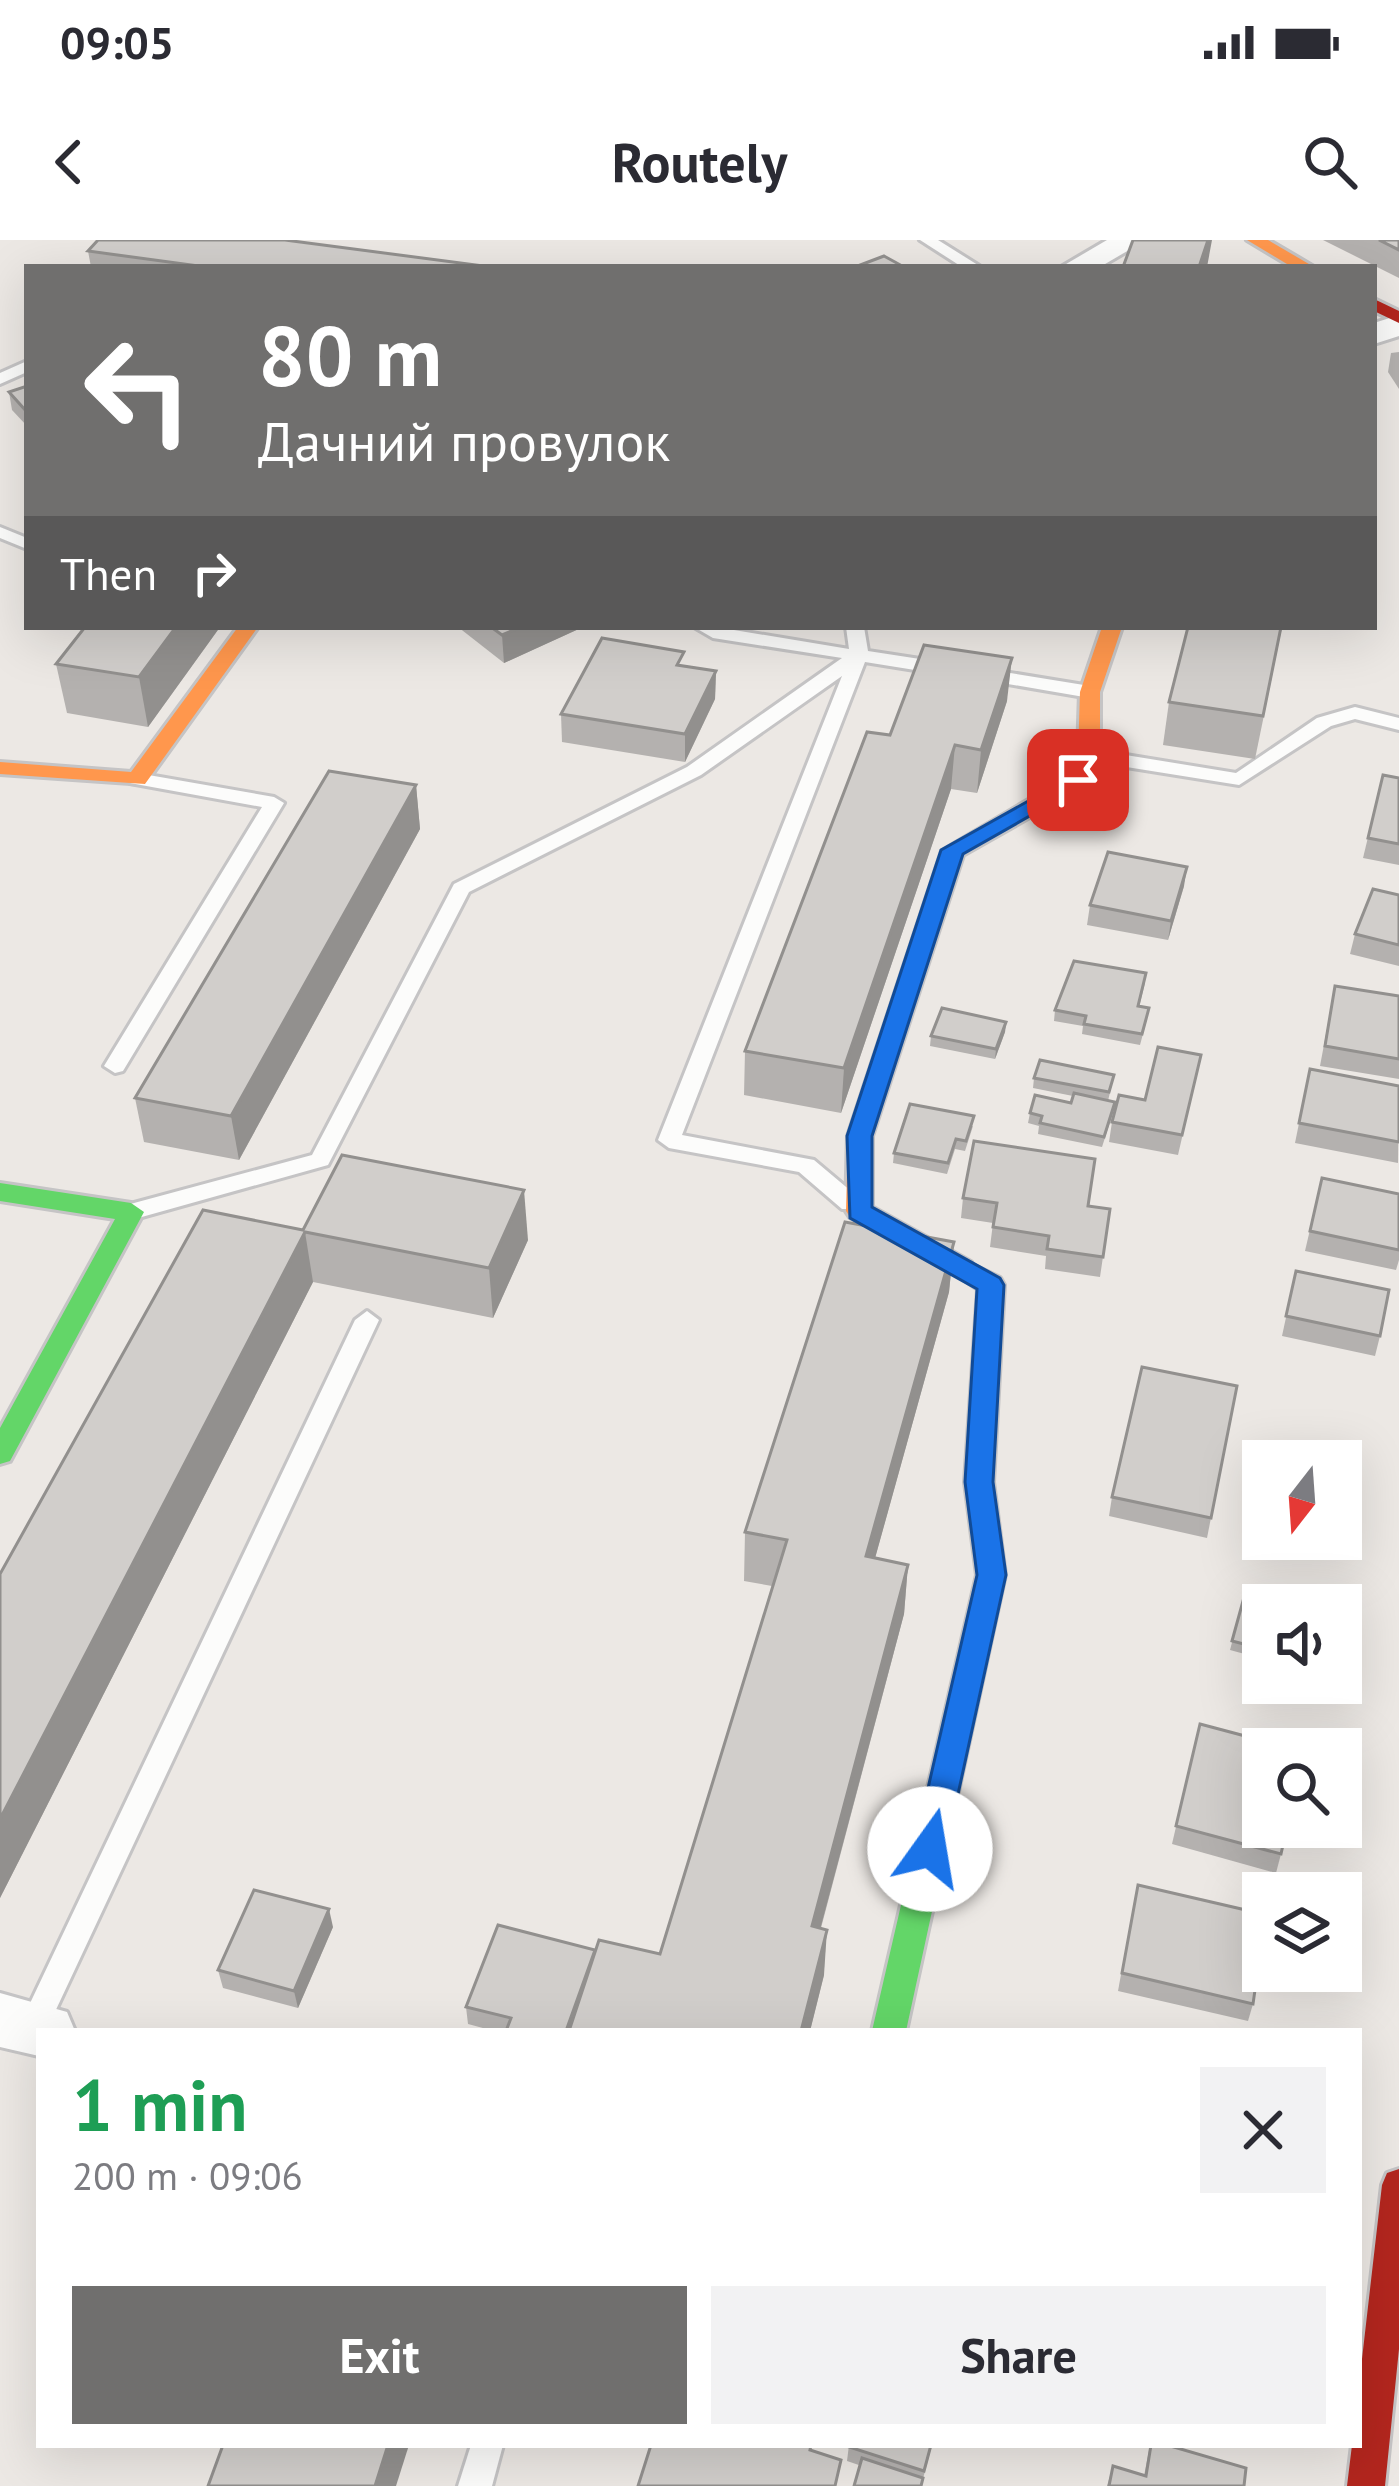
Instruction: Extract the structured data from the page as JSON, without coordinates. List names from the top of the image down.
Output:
{
  "north": "bottom",
  "page": {
    "status": "09:05",
    "header": "Routely",
    "turn": ["80 m", "Дачний провулок"],
    "then": "Then",
    "heading": ["1 min", "200 m · 09:06"],
    "buttons": ["Exit", "Share"]
  }
}
